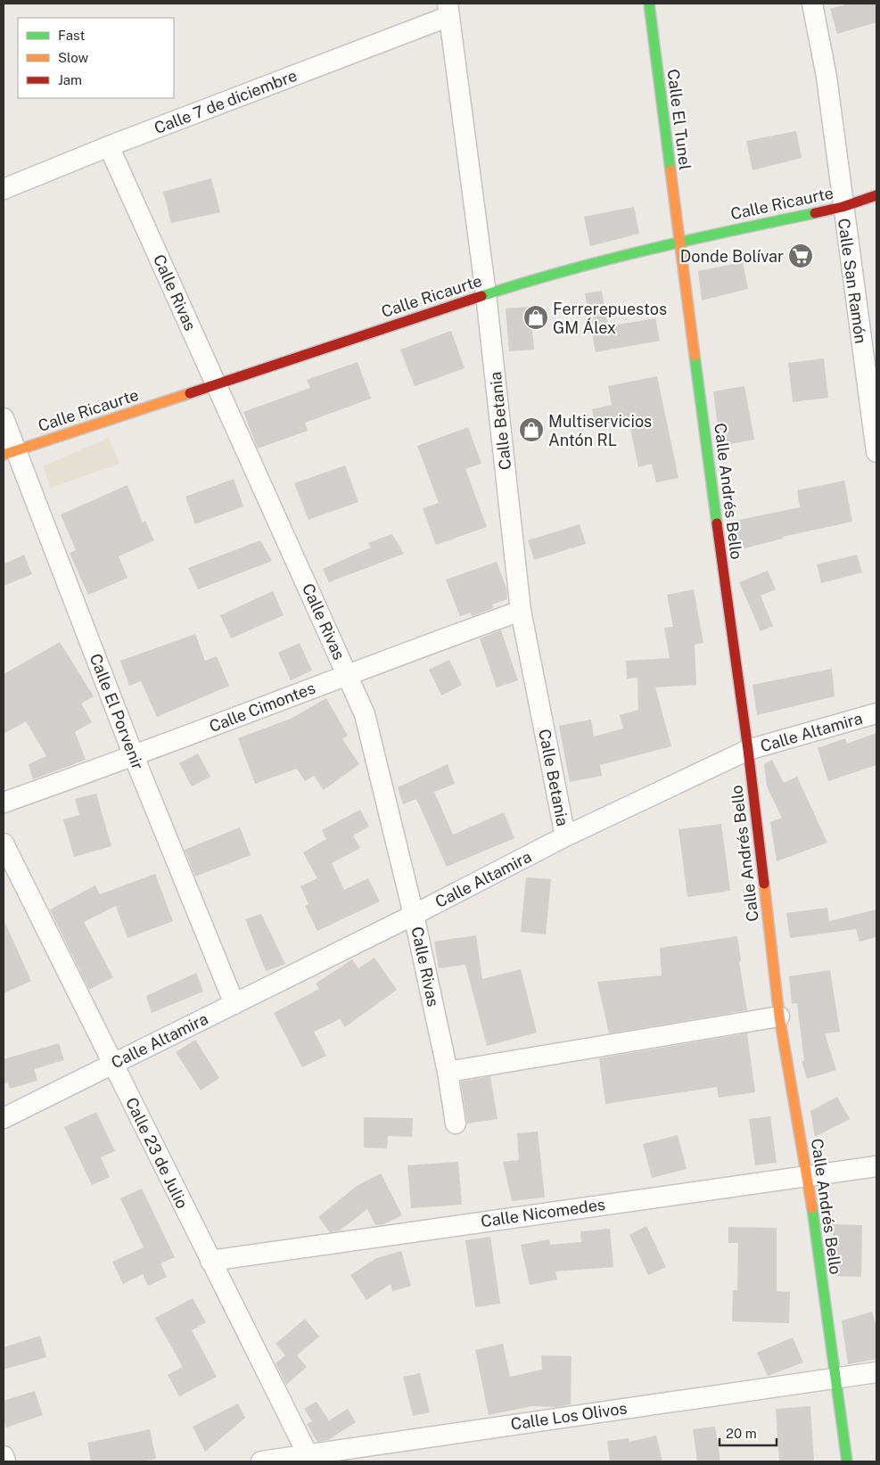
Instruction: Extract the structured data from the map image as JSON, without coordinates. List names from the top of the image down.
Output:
{
  "streets": {
    "street": [
      "Calle 7 de diciembre",
      "Calle El Tunel",
      "Calle Ricaurte",
      "Calle San Ramón",
      "Calle Rivas",
      "Calle Betania",
      "Calle Andrés Bello",
      "Calle Cimontes",
      "Calle El Porvenir",
      "Calle Altamira",
      "Calle 23 de Julio",
      "Calle Nicomedes",
      "Calle Los Olivos"
    ]
  },
  "crossings": [
    ["Calle 7 de diciembre", "Calle Rivas"],
    ["Calle 7 de diciembre", "Calle Betania"],
    ["Calle El Tunel", "Calle Ricaurte"],
    ["Calle El Tunel", "Calle Andrés Bello"],
    ["Calle Ricaurte", "Calle San Ramón"],
    ["Calle Ricaurte", "Calle Rivas"],
    ["Calle Ricaurte", "Calle Betania"],
    ["Calle Ricaurte", "Calle Andrés Bello"],
    ["Calle Ricaurte", "Calle El Porvenir"],
    ["Calle Rivas", "Calle Cimontes"],
    ["Calle Rivas", "Calle Altamira"],
    ["Calle Betania", "Calle Cimontes"],
    ["Calle Betania", "Calle Altamira"],
    ["Calle Andrés Bello", "Calle Altamira"],
    ["Calle Andrés Bello", "Calle Nicomedes"],
    ["Calle Andrés Bello", "Calle Los Olivos"],
    ["Calle Cimontes", "Calle El Porvenir"],
    ["Calle El Porvenir", "Calle Altamira"],
    ["Calle Altamira", "Calle 23 de Julio"],
    ["Calle 23 de Julio", "Calle Nicomedes"],
    ["Calle 23 de Julio", "Calle Los Olivos"]
  ],
  "places": {
    "supermarket": ["Donde Bolívar"],
    "shop": ["Ferrerepuestos GM Álex", "Multiservicios Antón RL"]
  },
  "legend": ["Fast", "Slow", "Jam"],
  "scale_bar": "20 m"
}
